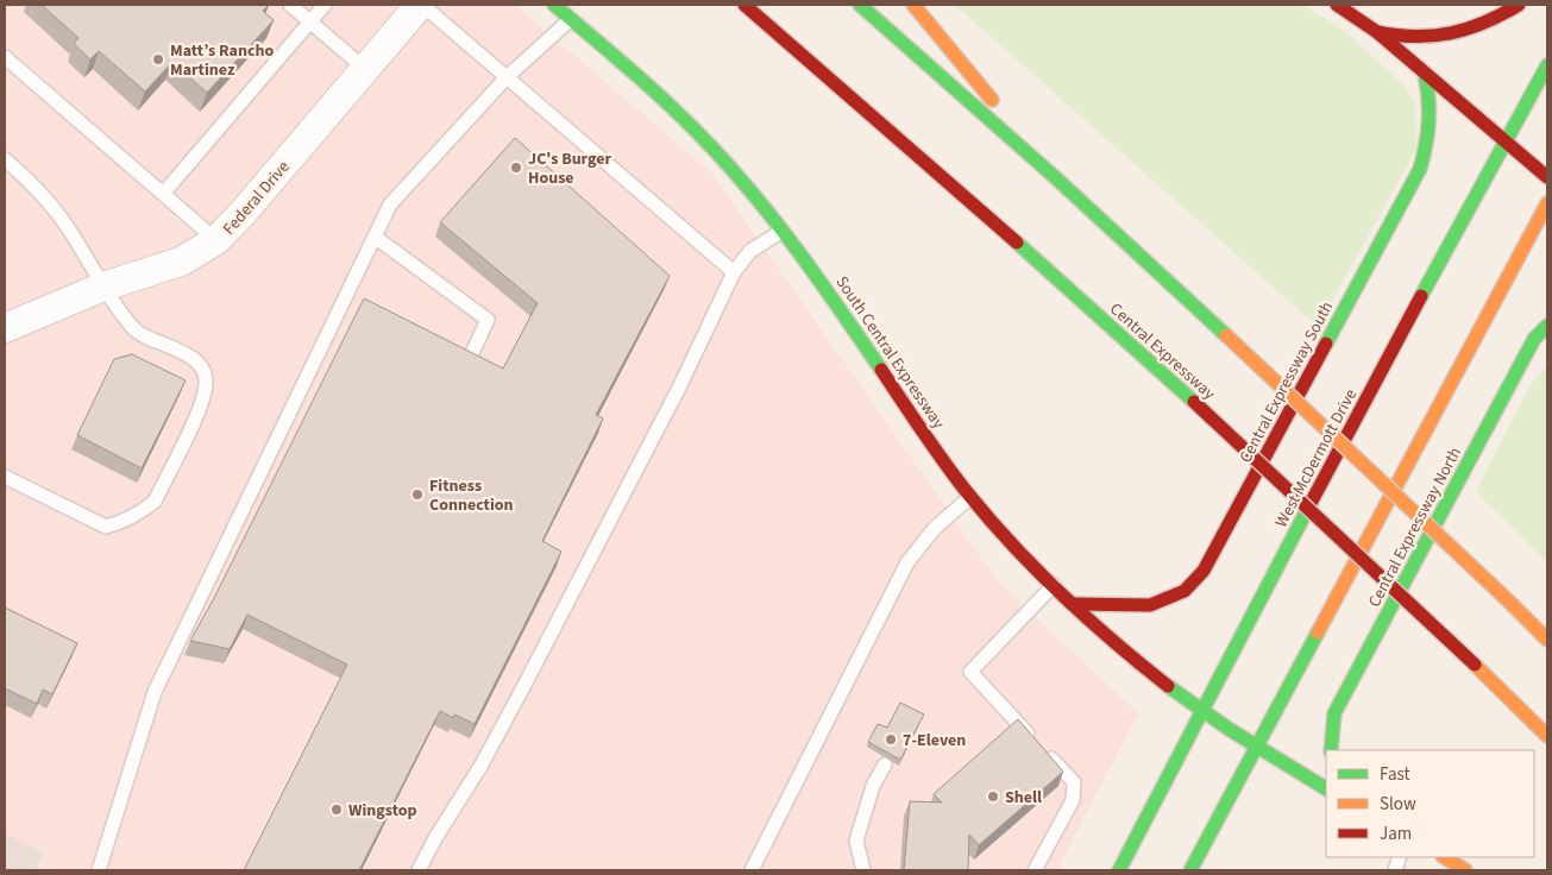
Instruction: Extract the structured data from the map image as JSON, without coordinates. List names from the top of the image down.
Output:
{
  "streets": {
    "main road": [
      "Central Expressway",
      "South Central Expressway",
      "Central Expressway South",
      "West McDermott Drive",
      "Central Expressway North"
    ],
    "street": ["Federal Drive"]
  },
  "crossings": [
    ["South Central Expressway", "Central Expressway South"],
    ["South Central Expressway", "West McDermott Drive"]
  ],
  "places": [
    "Matt’s Rancho Martinez",
    "JC's Burger House",
    "Fitness Connection",
    "7-Eleven",
    "Shell",
    "Wingstop"
  ],
  "legend": ["Fast", "Slow", "Jam"]
}
